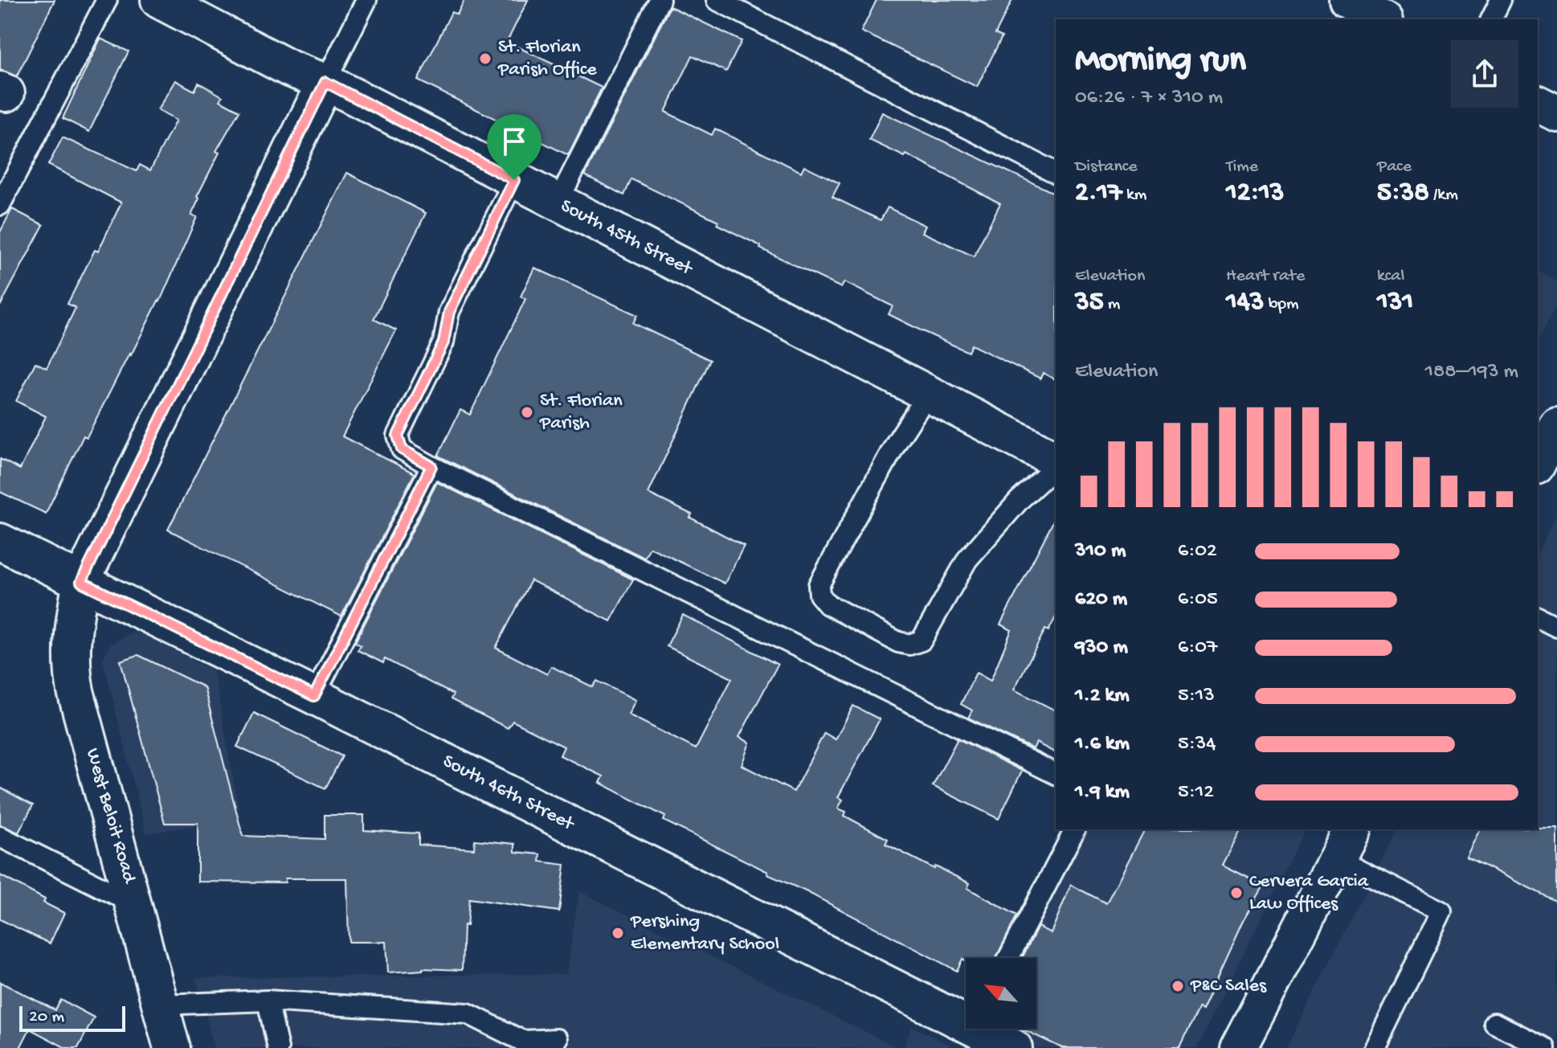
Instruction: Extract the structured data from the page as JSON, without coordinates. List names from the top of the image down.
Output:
{
  "streets": {
    "street": ["South 45th Street", "South 46th Street", "West Beloit Road"]
  },
  "crossings": [
    ["South 45th Street", "West Beloit Road"],
    ["South 46th Street", "West Beloit Road"]
  ],
  "places": [
    "St. Florian Parish Office",
    "St. Florian Parish",
    "Cervera Garcia Law Offices",
    "Pershing Elementary School",
    "P&C Sales"
  ],
  "scale_bar": "20 m",
  "north": "top left",
  "page": {
    "heading": ["Morning run", "06:26 · 7 × 310 m"],
    "stats": [
      ["Distance", "2.17 km"],
      ["Time", "12:13"],
      ["Pace", "5:38 /km"],
      ["Elevation", "35 m"],
      ["Heart rate", "143 bpm"],
      ["kcal", "131"]
    ],
    "chart": ["Elevation", "188–193 m"],
    "list": [
      {
        "name": "310 m",
        "note": "6:02"
      },
      {
        "name": "620 m",
        "note": "6:05"
      },
      {
        "name": "930 m",
        "note": "6:07"
      },
      {
        "name": "1.2 km",
        "note": "5:13"
      },
      {
        "name": "1.6 km",
        "note": "5:34"
      },
      {
        "name": "1.9 km",
        "note": "5:12"
      }
    ],
    "scale": "20 m"
  }
}
